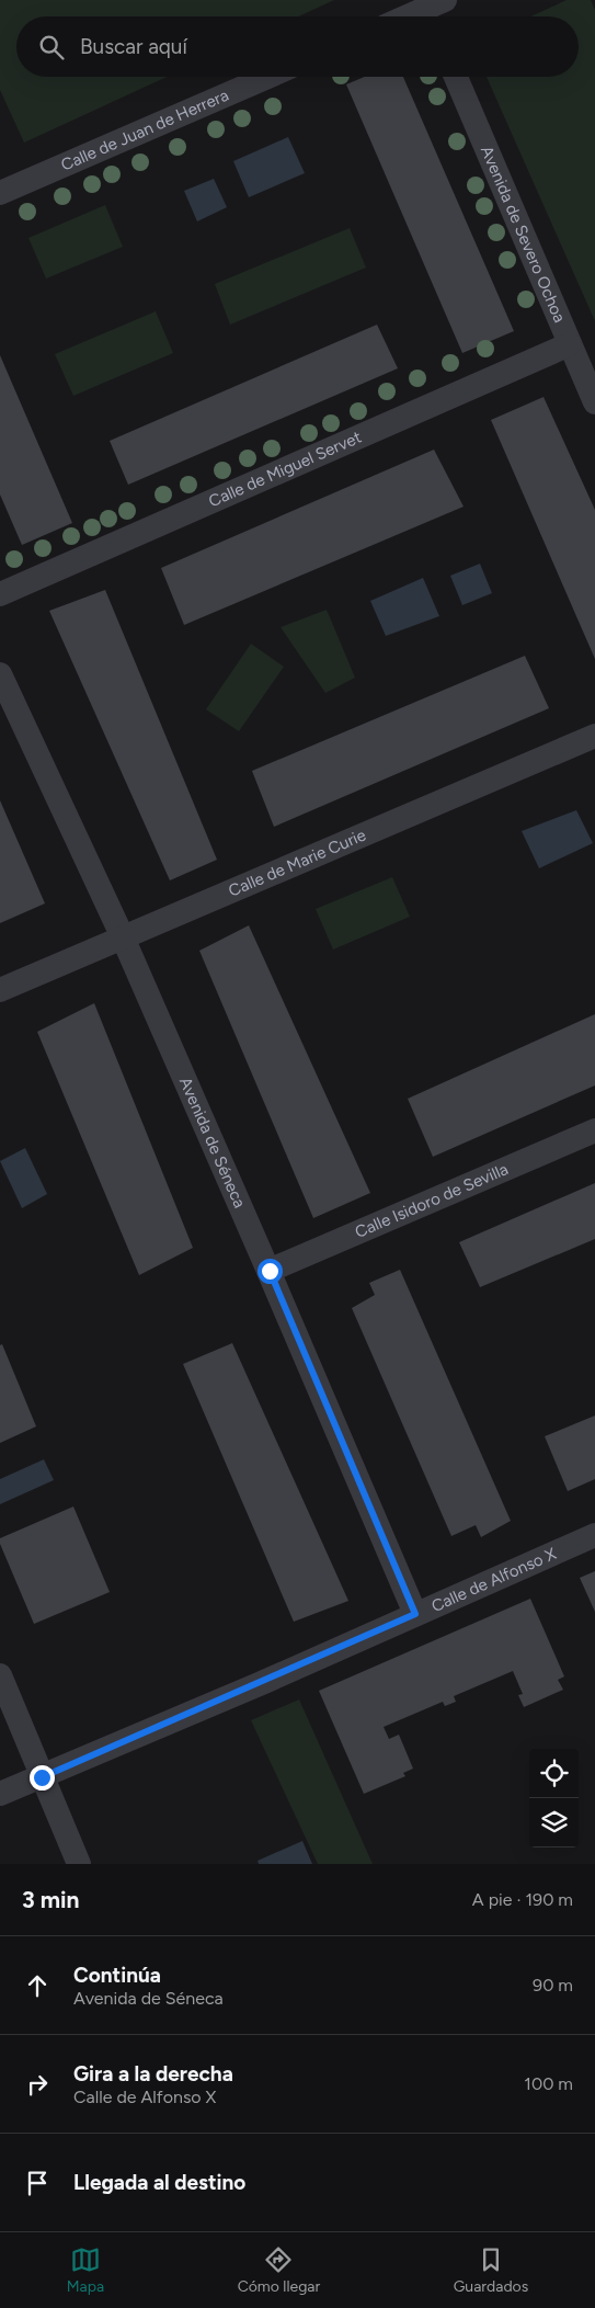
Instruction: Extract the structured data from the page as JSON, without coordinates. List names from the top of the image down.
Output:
{
  "streets": {
    "street": [
      "Calle de Juan de Herrera",
      "Avenida de Severo Ochoa",
      "Calle de Miguel Servet",
      "Calle de Marie Curie",
      "Avenida de Séneca",
      "Calle Isidoro de Sevilla",
      "Calle de Alfonso X"
    ]
  },
  "crossings": [
    ["Avenida de Severo Ochoa", "Calle de Miguel Servet"],
    ["Calle de Marie Curie", "Avenida de Séneca"],
    ["Avenida de Séneca", "Calle Isidoro de Sevilla"],
    ["Avenida de Séneca", "Calle de Alfonso X"]
  ],
  "page": {
    "search": "Buscar aquí",
    "heading": ["3 min", "A pie · 190 m"],
    "list": [
      ["Continúa", "Avenida de Séneca", "90 m"],
      ["Gira a la derecha", "Calle de Alfonso X", "100 m"],
      "Llegada al destino"
    ],
    "nav": ["Mapa", "Cómo llegar", "Guardados"]
  }
}
